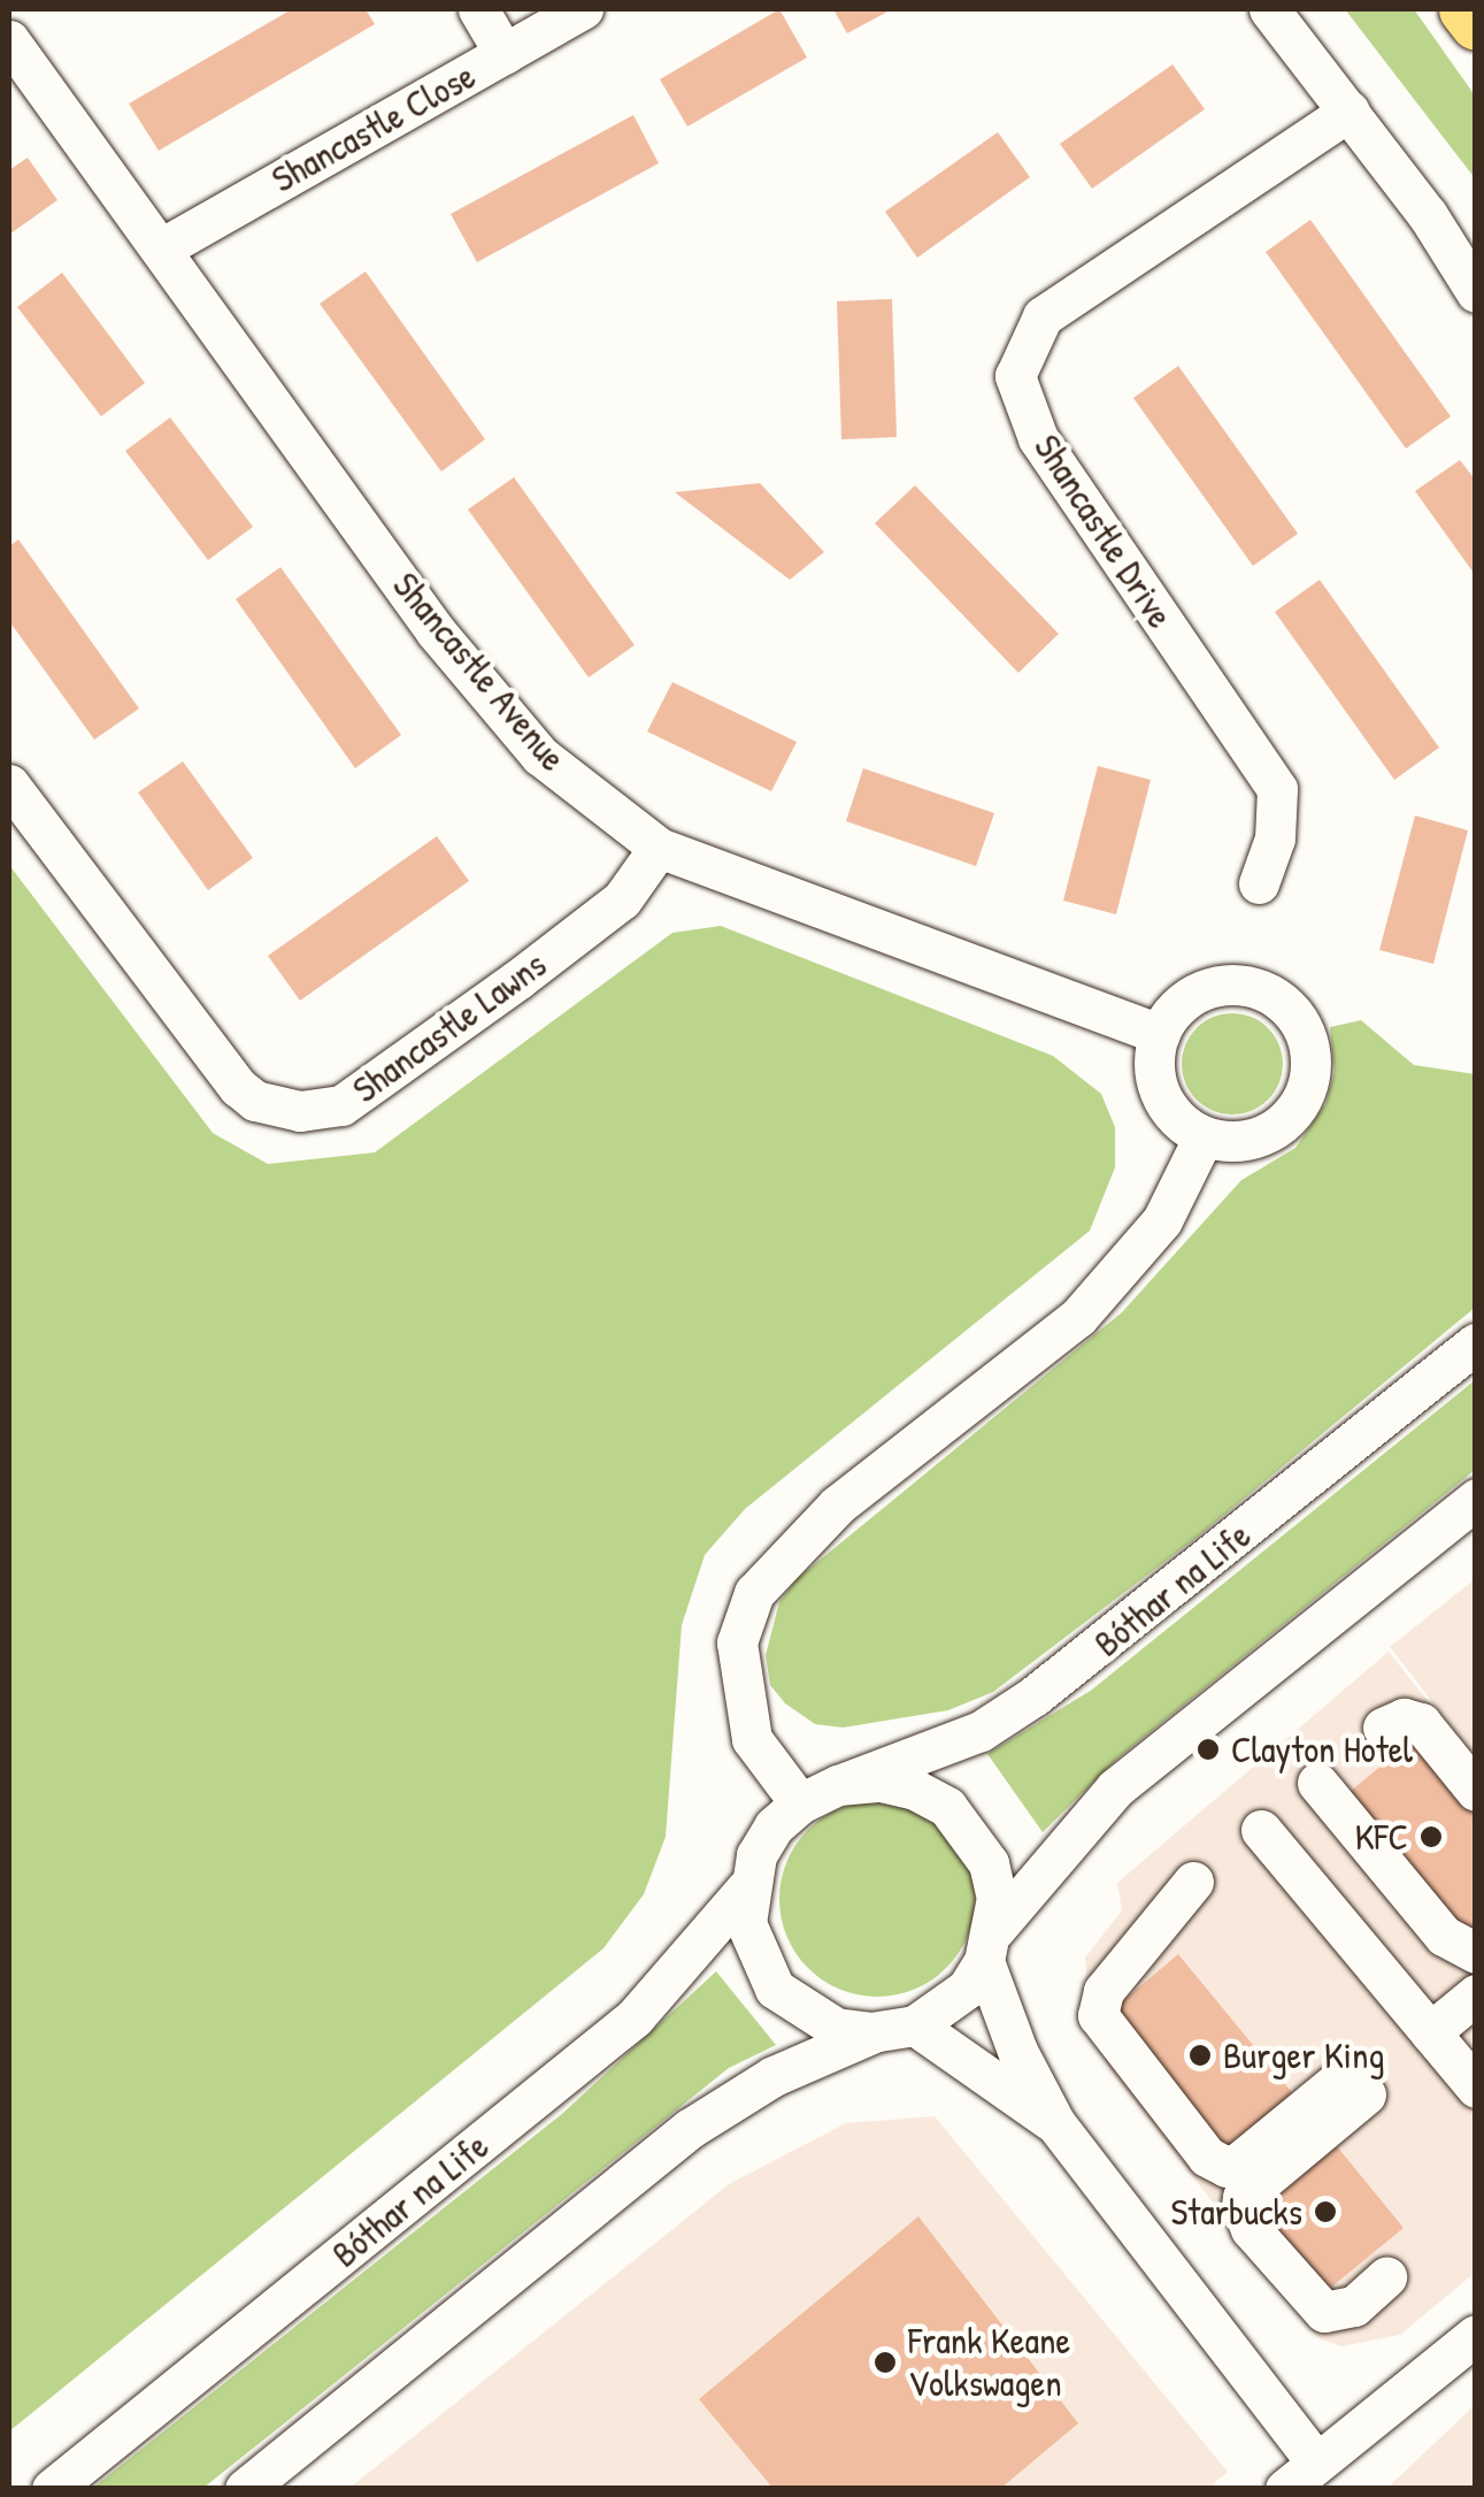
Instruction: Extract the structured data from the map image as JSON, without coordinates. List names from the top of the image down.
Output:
{
  "streets": {
    "street": [
      "Shancastle Close",
      "Shancastle Drive",
      "Shancastle Avenue",
      "Shancastle Lawns",
      "Bóthar na Life"
    ]
  },
  "crossings": [
    ["Shancastle Close", "Shancastle Avenue"],
    ["Shancastle Avenue", "Shancastle Lawns"]
  ],
  "places": [
    "Clayton Hotel",
    "KFC",
    "Burger King",
    "Starbucks",
    "Frank Keane Volkswagen"
  ]
}
